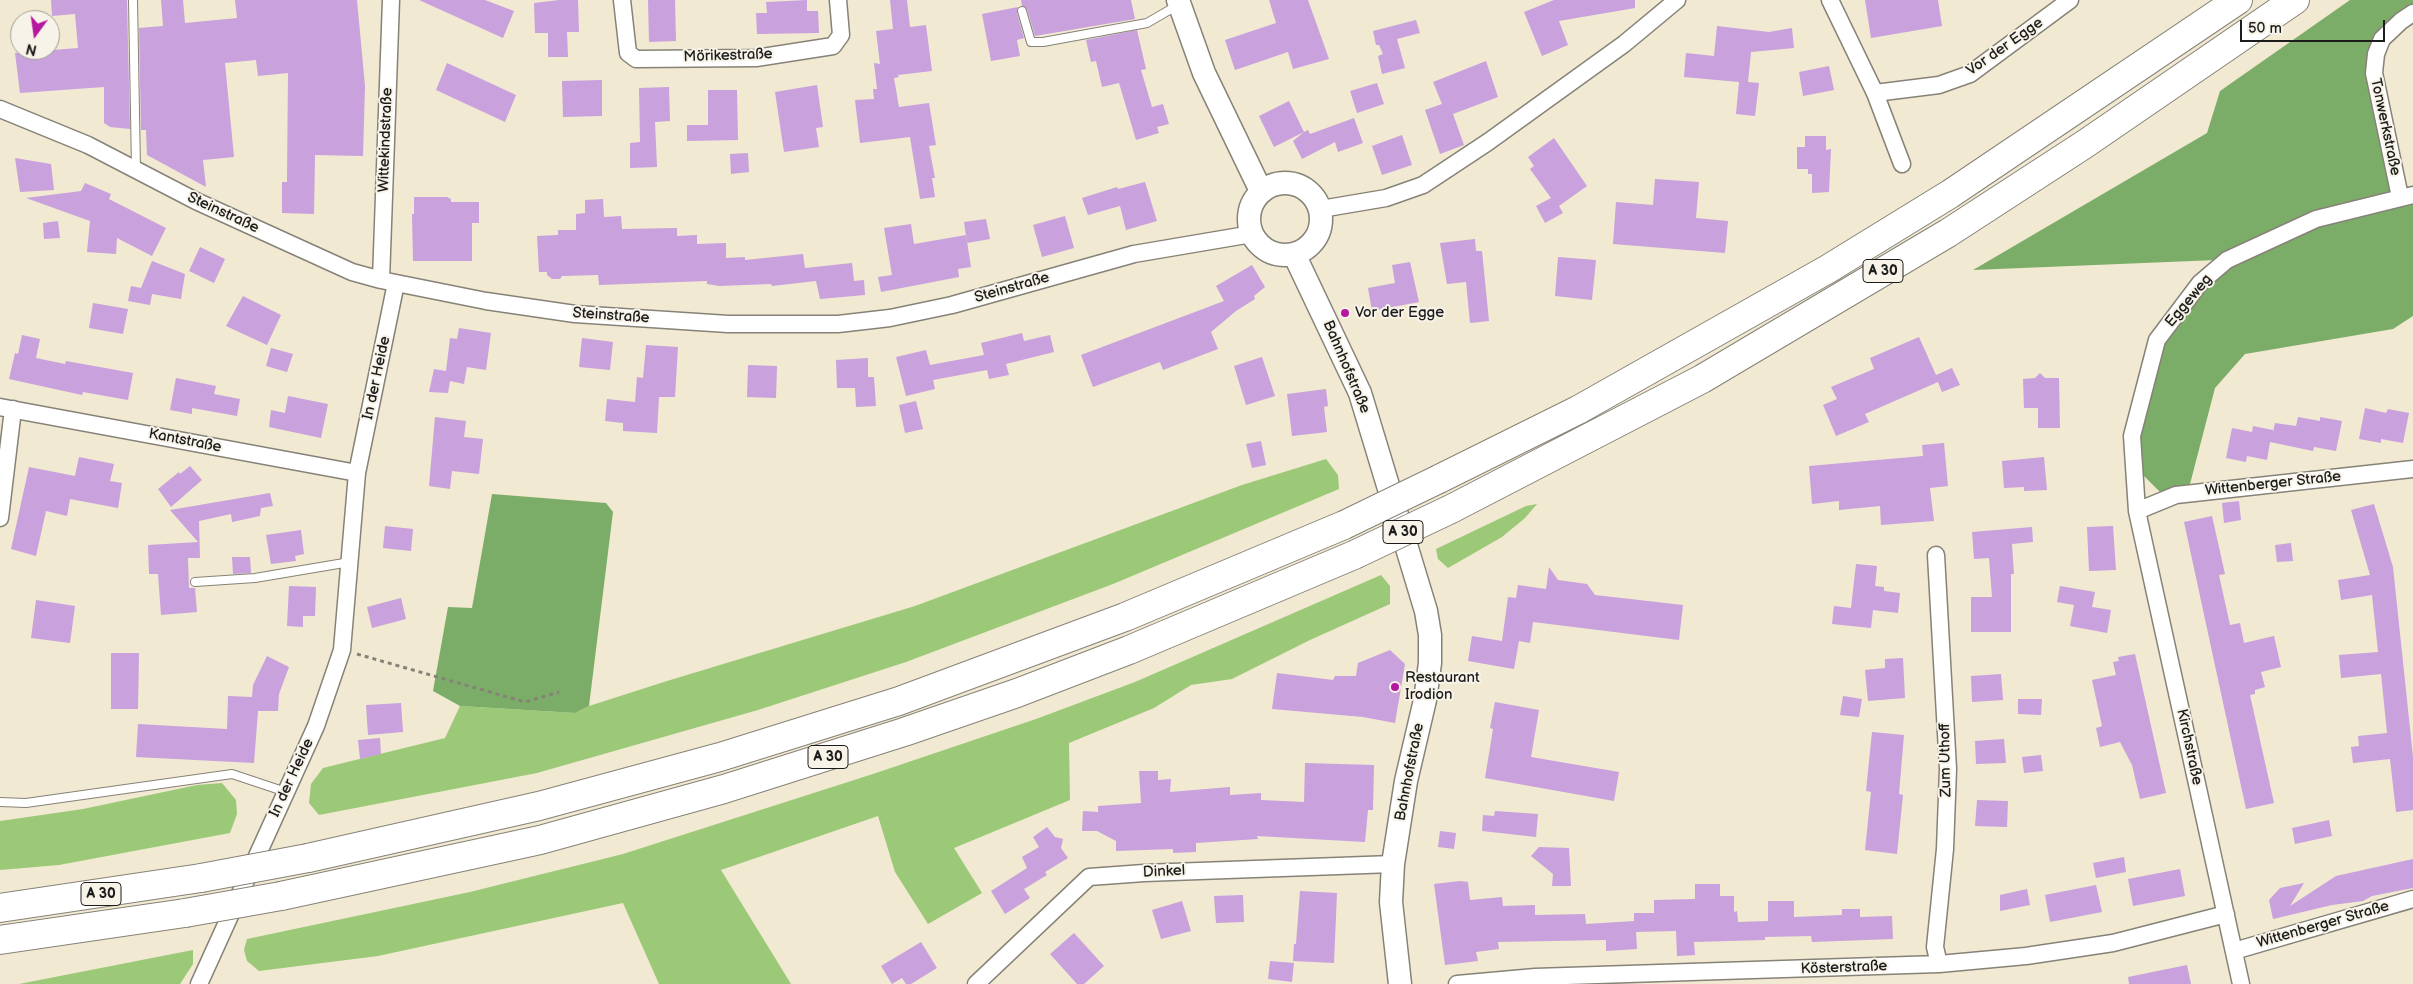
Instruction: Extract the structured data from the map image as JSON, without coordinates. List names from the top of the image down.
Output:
{
  "streets": {
    "highway": ["A 30"],
    "street": [
      "Vor der Egge",
      "Mörikestraße",
      "Tonwerkstraße",
      "Wittekindstraße",
      "Steinstraße",
      "Eggeweg",
      "Bahnhofstraße",
      "In der Heide",
      "Kantstraße",
      "Wittenberger Straße",
      "Kirchstraße",
      "Zum Uthoff",
      "Dinkel",
      "Kösterstraße"
    ]
  },
  "crossings": [
    ["Tonwerkstraße", "Eggeweg"],
    ["Wittekindstraße", "Steinstraße"],
    ["Wittekindstraße", "In der Heide"],
    ["Steinstraße", "Bahnhofstraße"],
    ["Steinstraße", "In der Heide"],
    ["Eggeweg", "Wittenberger Straße"],
    ["Eggeweg", "Kirchstraße"],
    ["Bahnhofstraße", "Dinkel"],
    ["In der Heide", "Kantstraße"],
    ["Wittenberger Straße", "Kirchstraße"],
    ["Kirchstraße", "Kösterstraße"],
    ["Zum Uthoff", "Kösterstraße"]
  ],
  "places": ["Vor der Egge", "Restaurant Irodion"],
  "scale_bar": "50 m",
  "north": "bottom"
}
